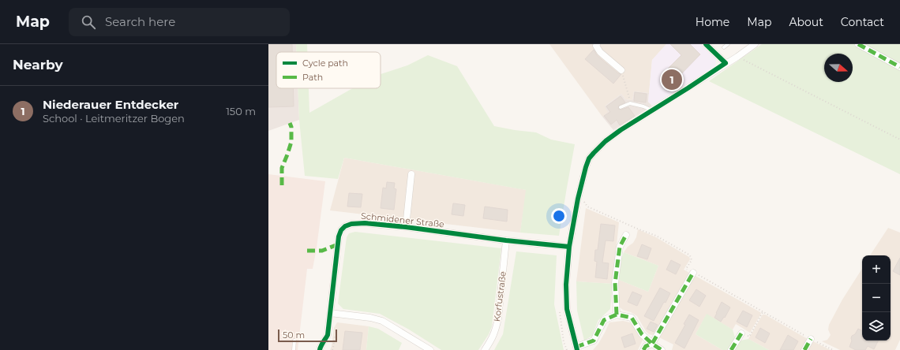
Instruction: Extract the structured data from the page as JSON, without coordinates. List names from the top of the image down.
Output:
{
  "streets": {
    "street": ["Schmidener Straße", "Korfustraße"]
  },
  "crossings": [
    ["Schmidener Straße", "Korfustraße"]
  ],
  "legend": ["Cycle path", "Path"],
  "scale_bar": "50 m",
  "north": "right",
  "page": {
    "header": "Map",
    "search": "Search here",
    "nav": [
      "Home",
      "Map",
      "About",
      "Contact"
    ],
    "heading": "Nearby",
    "pins": "1",
    "list": [
      {
        "mark": "1",
        "name": "Niederauer Entdecker",
        "note": "School · Leitmeritzer Bogen",
        "value": "150 m"
      }
    ],
    "map_buttons": ["+", "−"],
    "scale": "50 m"
  }
}
